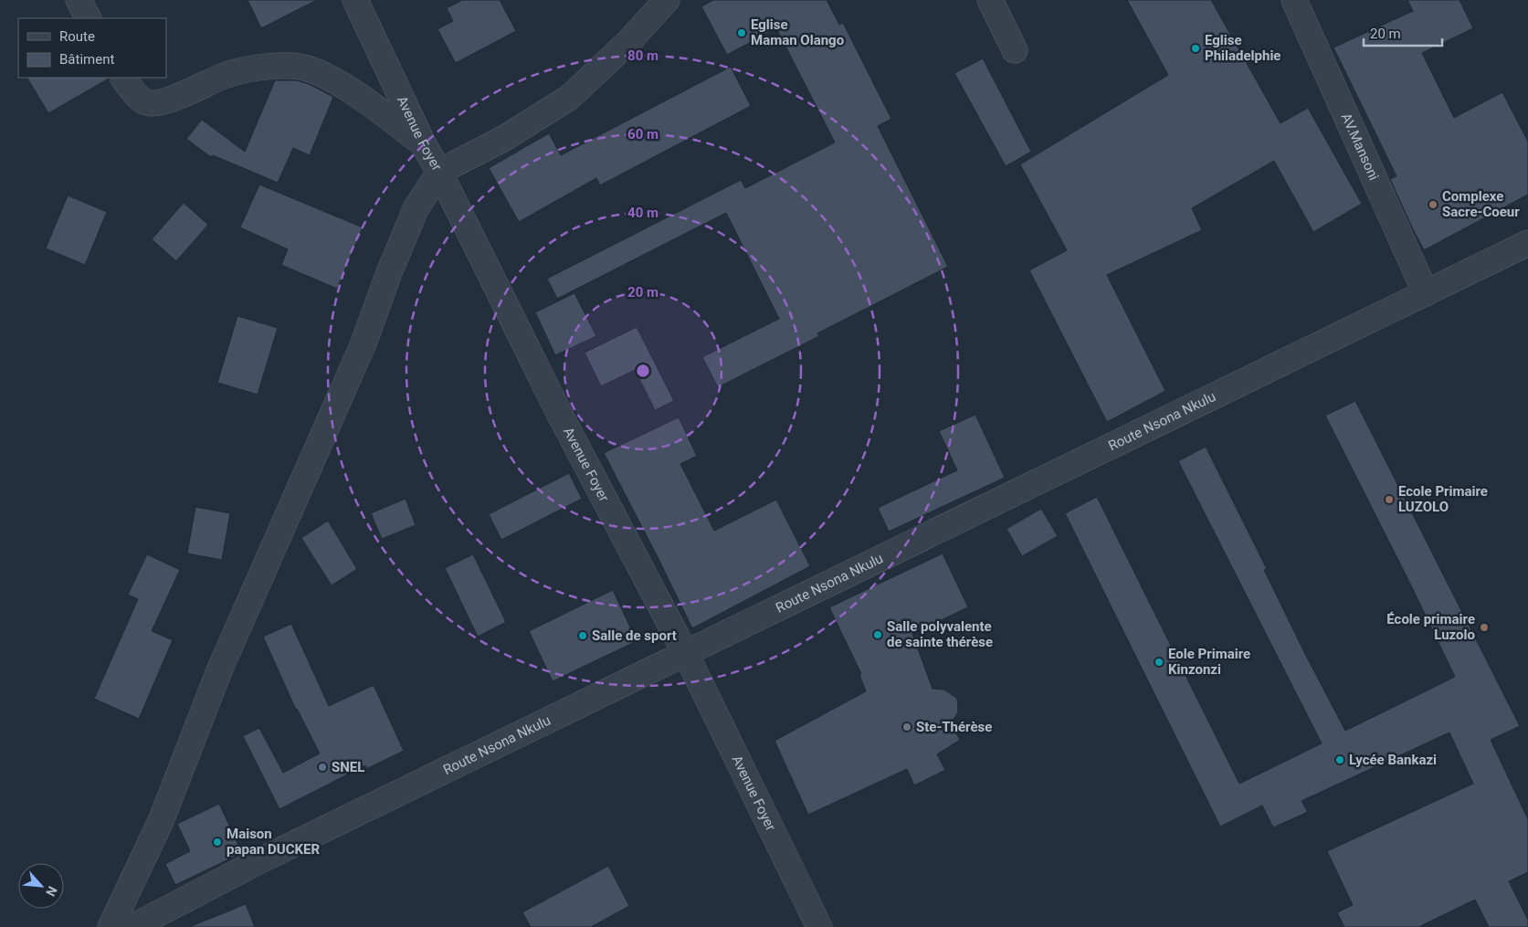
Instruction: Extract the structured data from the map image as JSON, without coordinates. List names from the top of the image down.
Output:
{
  "streets": {
    "street": ["Avenue Foyer", "AV.Mansoni", "Route Nsona Nkulu"]
  },
  "crossings": [
    ["Avenue Foyer", "Route Nsona Nkulu"],
    ["AV.Mansoni", "Route Nsona Nkulu"]
  ],
  "places": [
    "Eglise Maman Olango",
    "Eglise Philadelphie",
    "Complexe Sacre-Coeur",
    "Ecole Primaire LUZOLO",
    "École primaire Luzolo",
    "Salle polyvalente de sainte thérèse",
    "Salle de sport",
    "Eole Primaire Kinzonzi",
    "Ste-Thérèse",
    "Lycée Bankazi",
    "SNEL",
    "Maison papan DUCKER"
  ],
  "legend": ["Route", "Bâtiment"],
  "scale_bar": "20 m",
  "north": "bottom right",
  "rings": [
    "80 m",
    "60 m",
    "40 m",
    "20 m"
  ]
}
